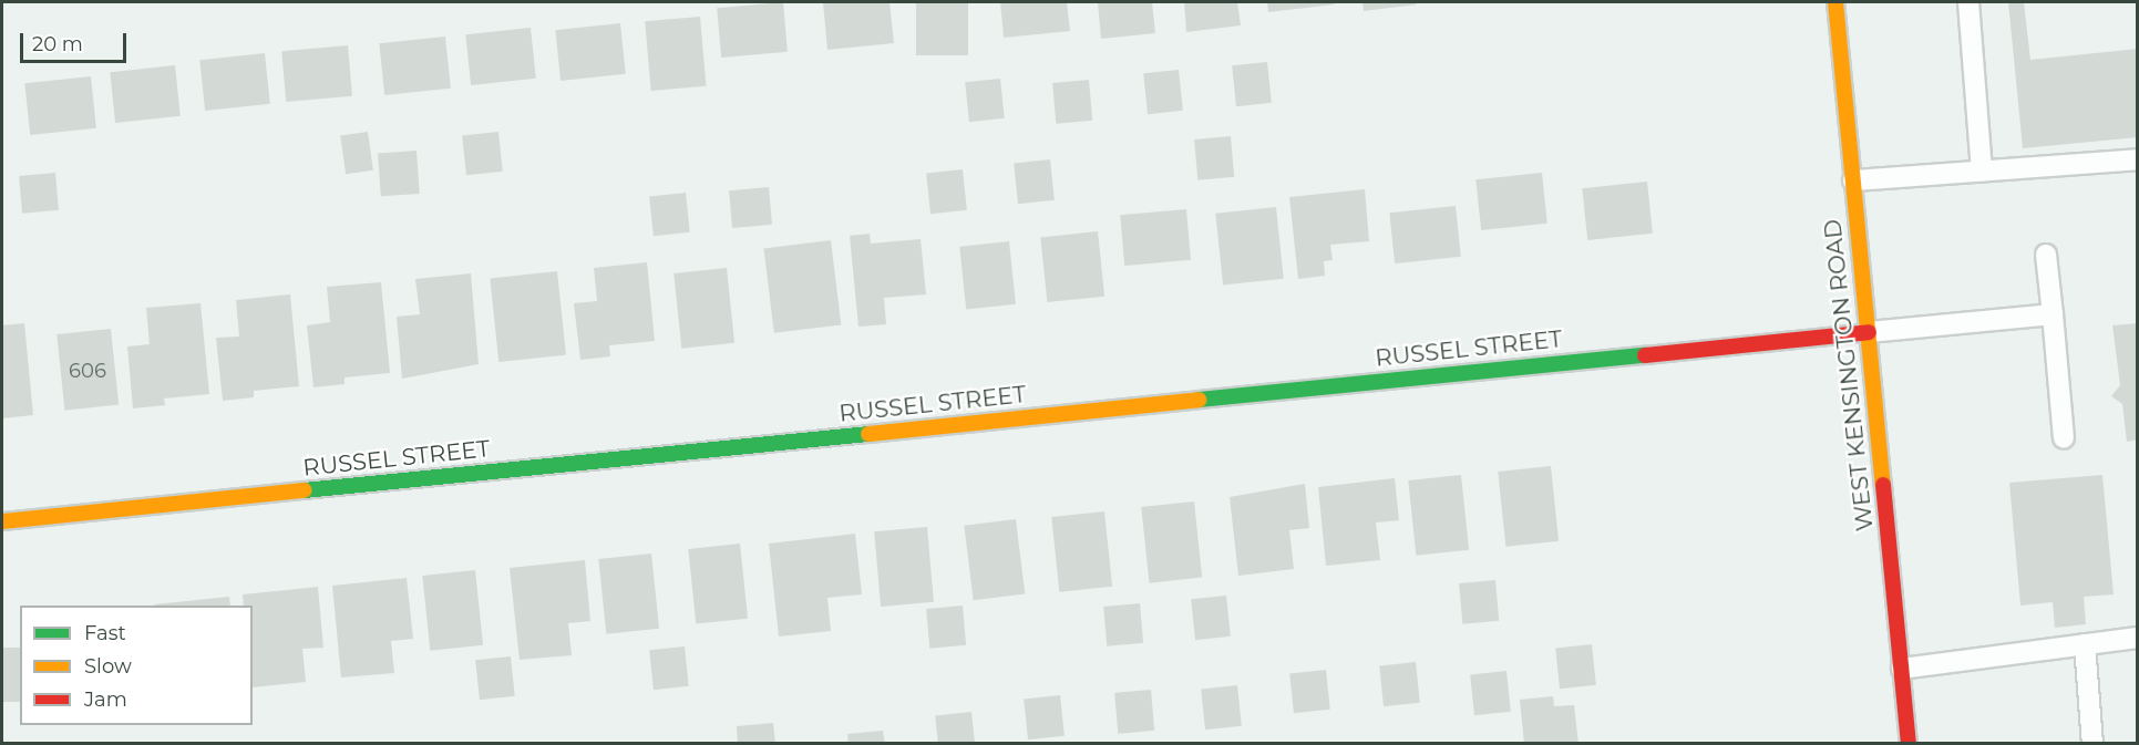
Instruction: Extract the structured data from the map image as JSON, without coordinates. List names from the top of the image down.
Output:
{
  "streets": {
    "street": ["RUSSEL STREET", "WEST KENSINGTON ROAD"]
  },
  "crossings": [
    ["RUSSEL STREET", "WEST KENSINGTON ROAD"]
  ],
  "house_numbers": ["606"],
  "legend": ["Fast", "Slow", "Jam"],
  "scale_bar": "20 m"
}
